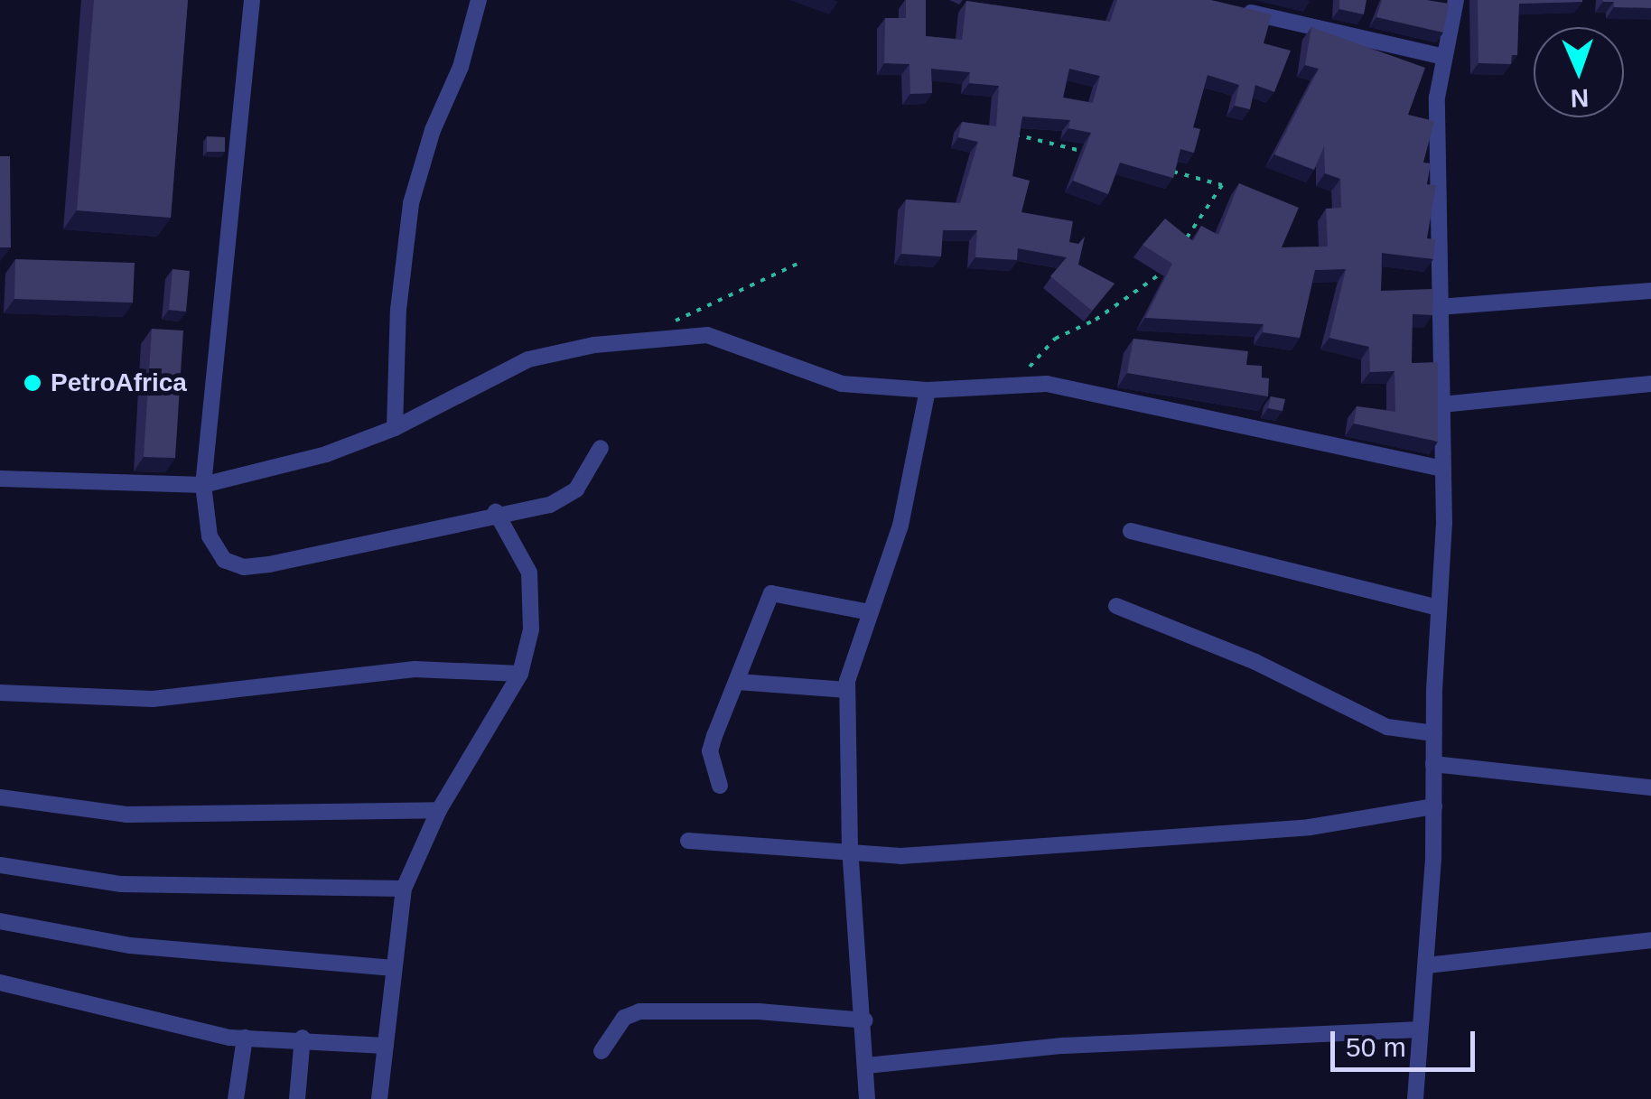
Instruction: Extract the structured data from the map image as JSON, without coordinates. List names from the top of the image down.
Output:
{
  "places": ["PetroAfrica"],
  "scale_bar": "50 m",
  "north": "bottom"
}
